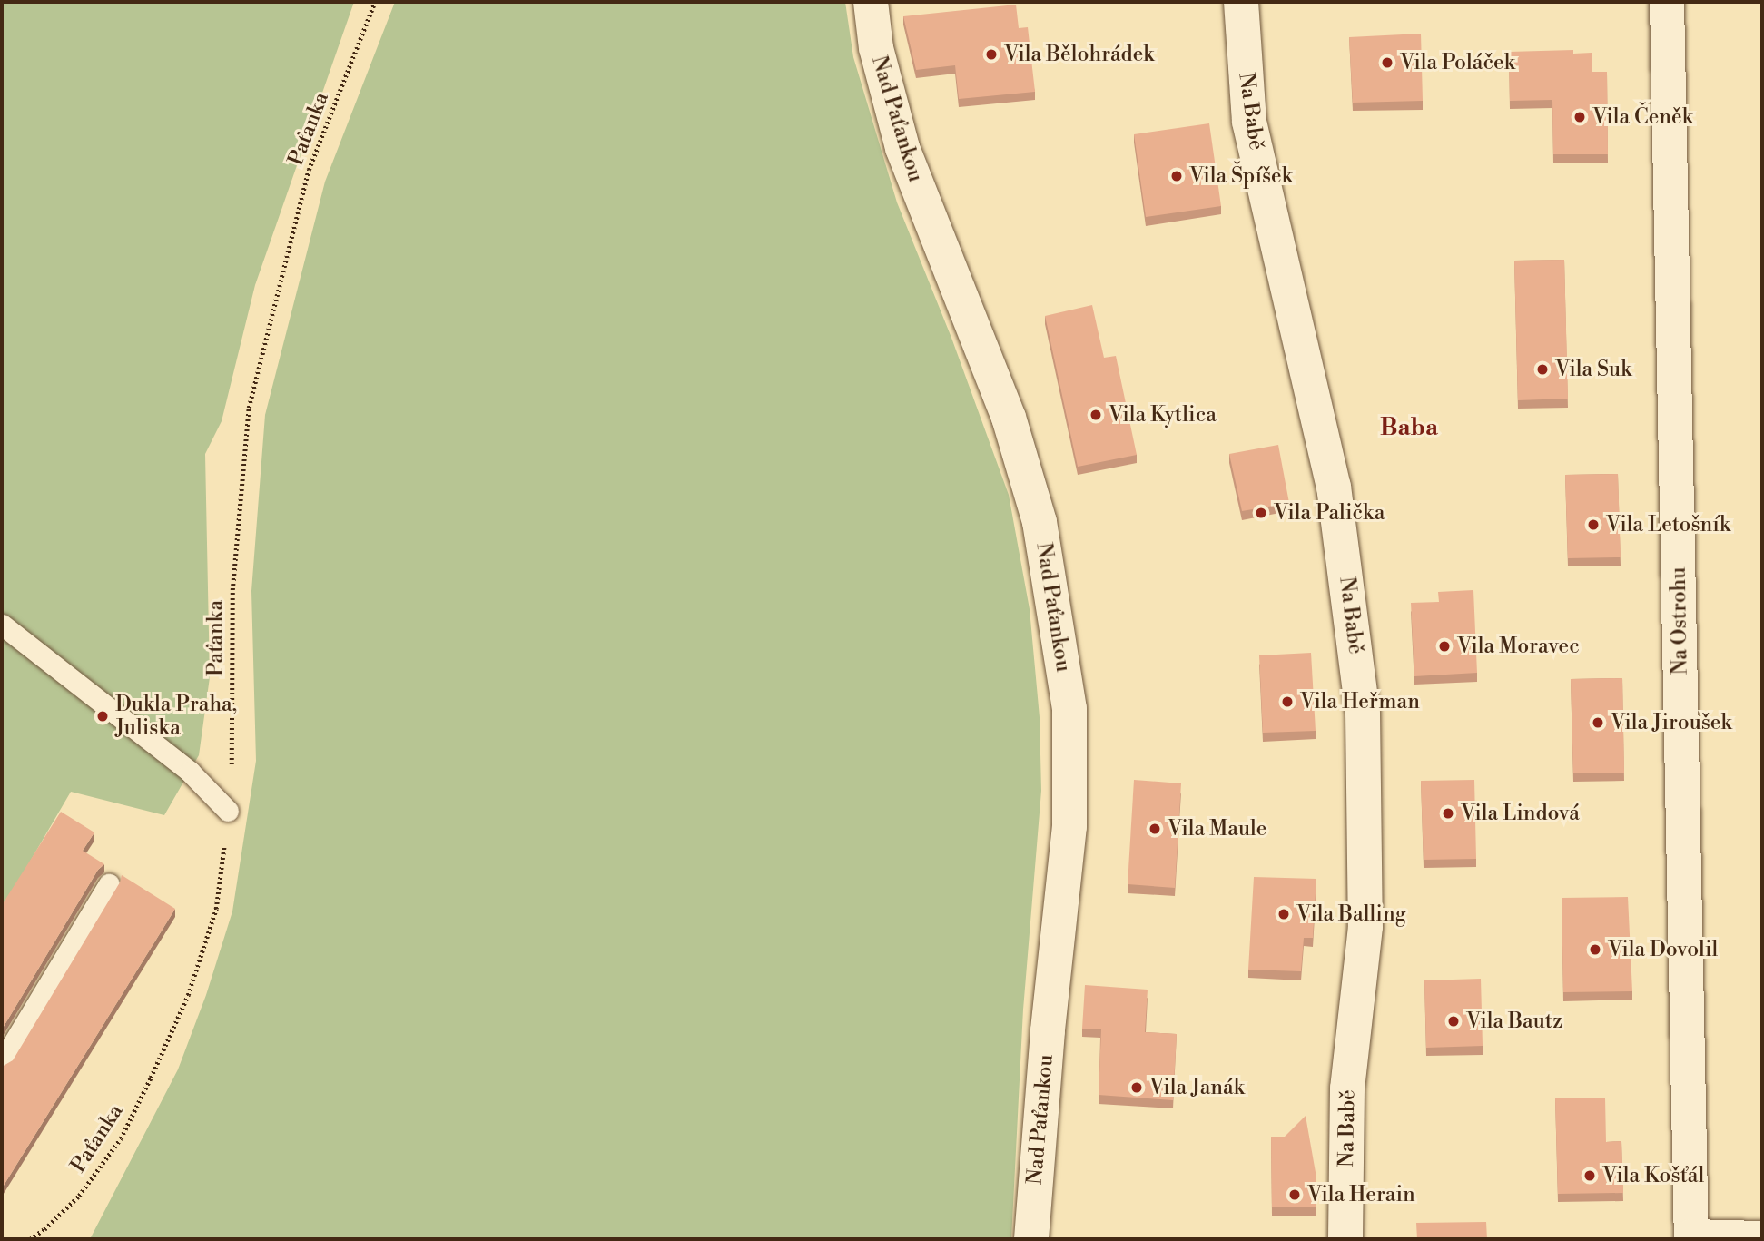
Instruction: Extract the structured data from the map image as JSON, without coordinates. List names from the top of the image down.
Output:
{
  "streets": {
    "street": ["Na Babě", "Nad Paťankou", "Na Ostrohu"],
    "path": ["Paťanka"]
  },
  "districts": ["Baba"],
  "places": [
    "Vila Bělohrádek",
    "Vila Poláček",
    "Vila Čeněk",
    "Vila Špíšek",
    "Vila Suk",
    "Vila Kytlica",
    "Vila Palička",
    "Vila Letošník",
    "Vila Moravec",
    "Vila Heřman",
    "Dukla Praha, Juliska",
    "Vila Jiroušek",
    "Vila Lindová",
    "Vila Maule",
    "Vila Balling",
    "Vila Dovolil",
    "Vila Bautz",
    "Vila Janák",
    "Vila Košťál",
    "Vila Herain"
  ]
}
